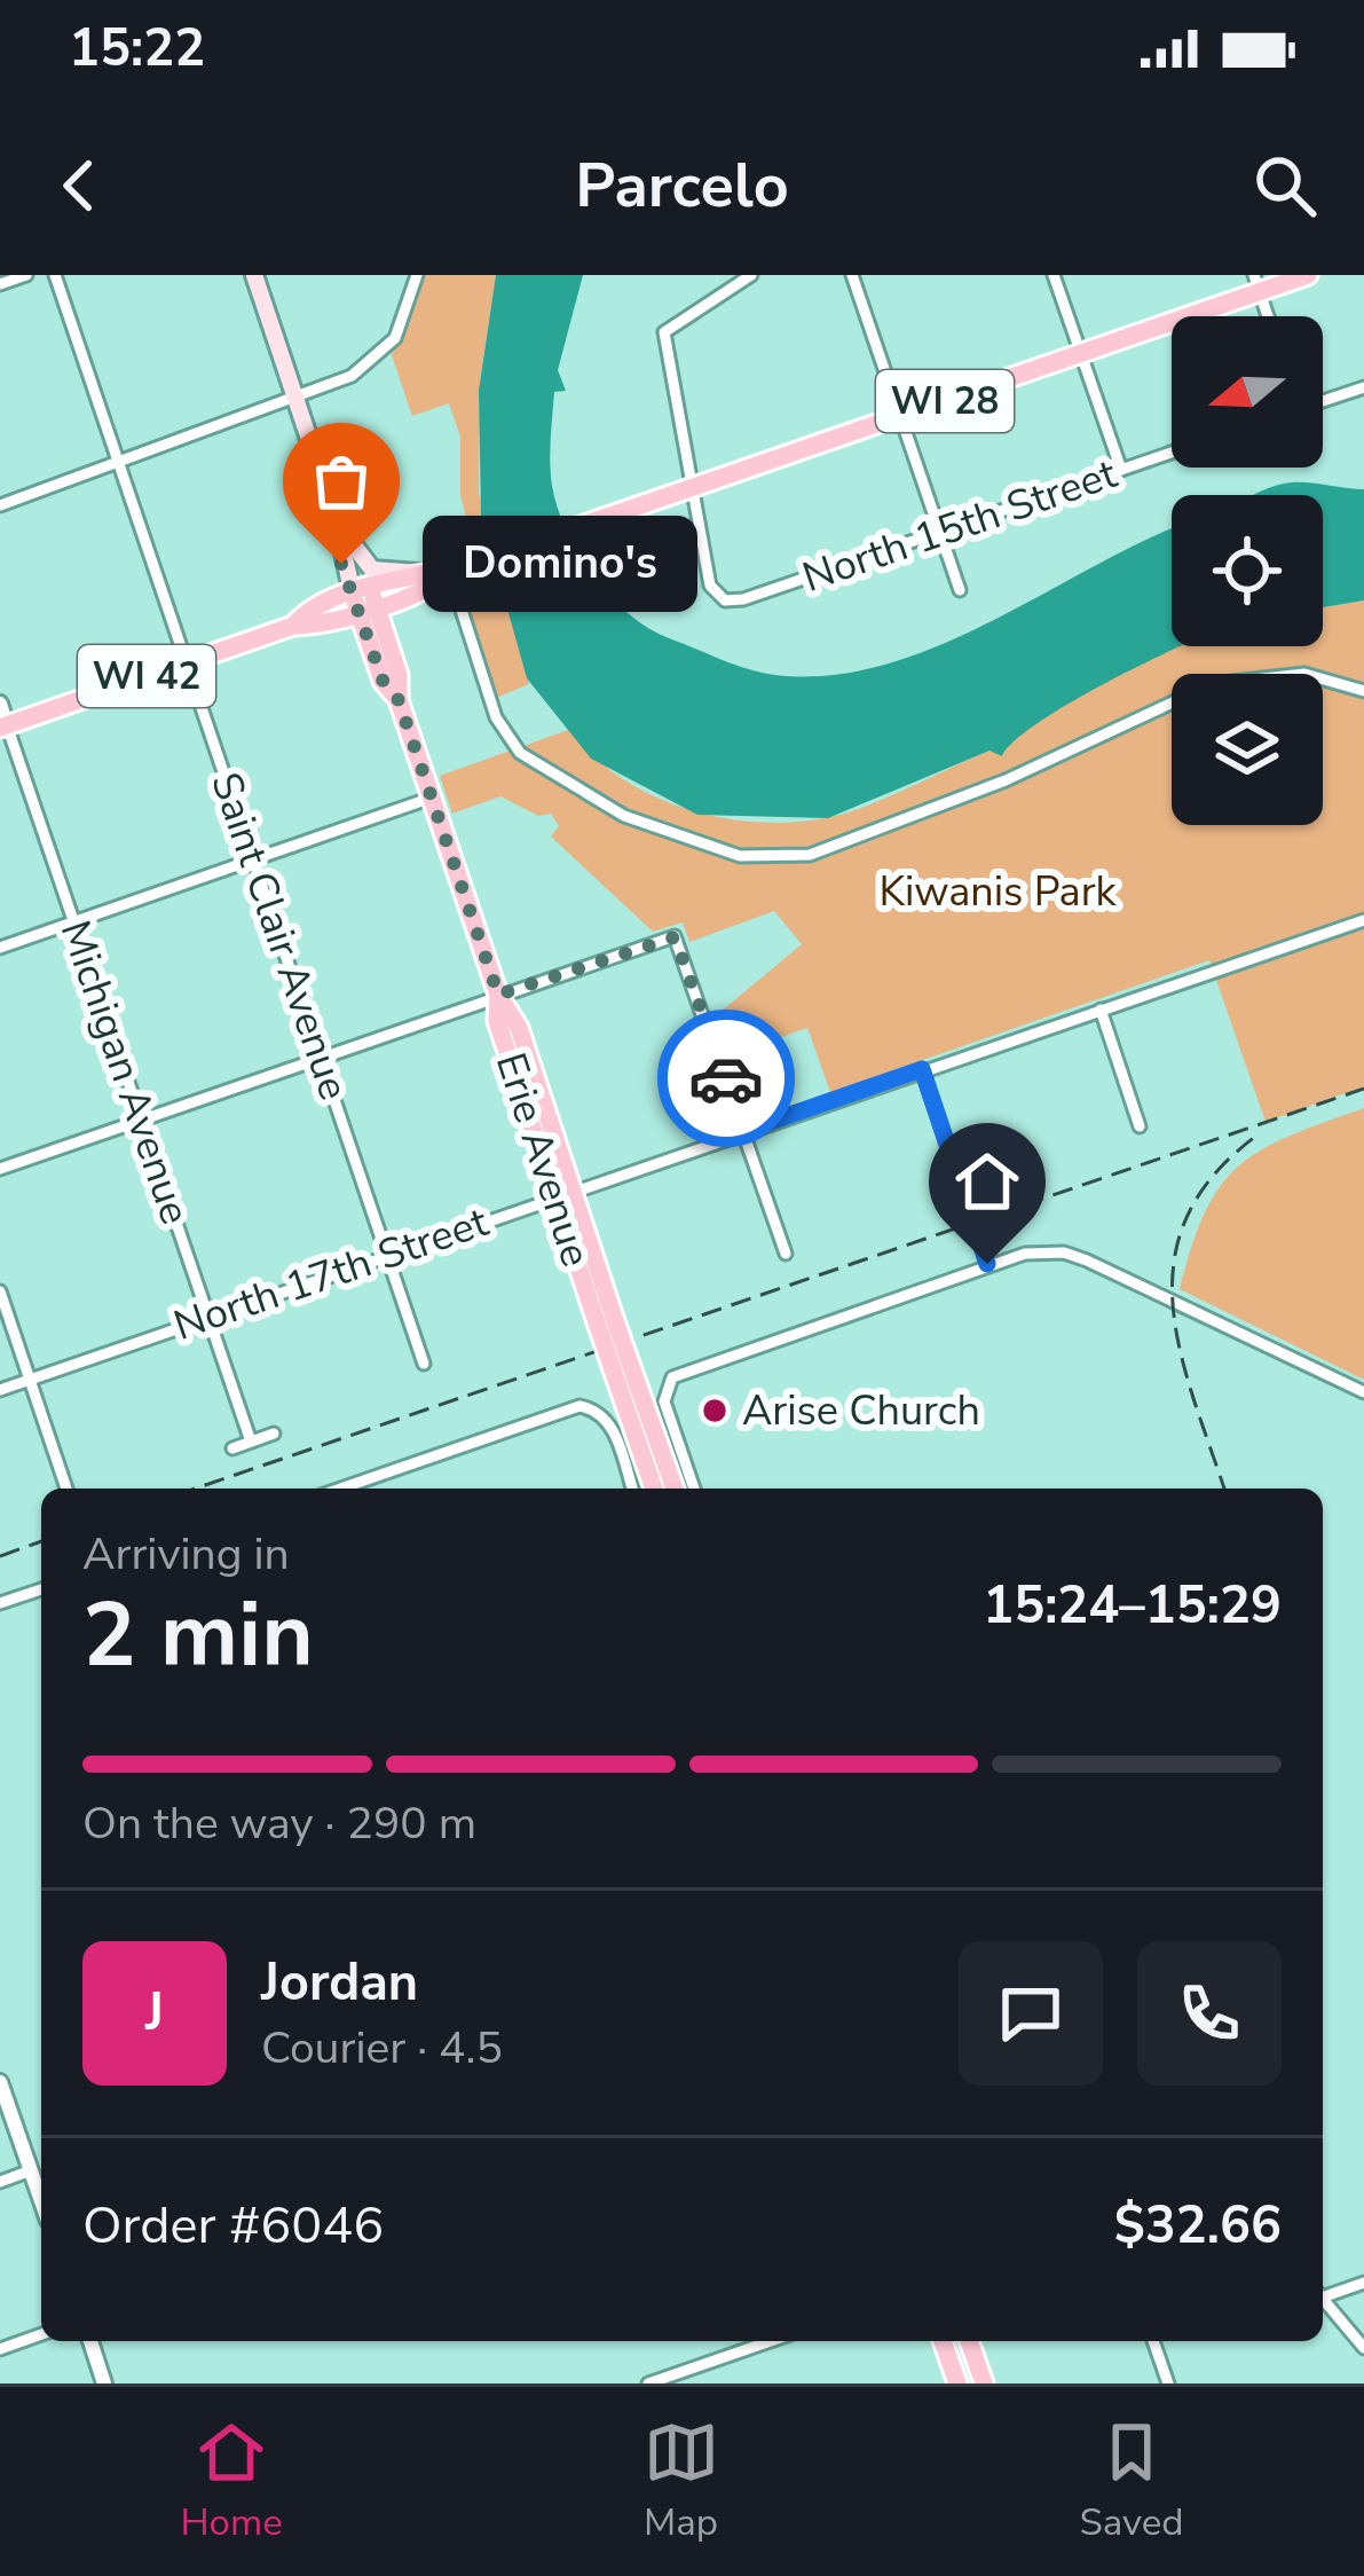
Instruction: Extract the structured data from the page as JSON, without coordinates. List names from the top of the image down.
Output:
{
  "streets": {
    "main road": ["WI 28", "WI 42", "Erie Avenue"],
    "street": [
      "North 15th Street",
      "Saint Clair Avenue",
      "Michigan Avenue",
      "North 17th Street"
    ]
  },
  "crossings": [
    ["WI 28", "North 15th Street"],
    ["WI 28", "WI 42"],
    ["WI 28", "Erie Avenue"],
    ["WI 42", "Saint Clair Avenue"],
    ["WI 42", "Michigan Avenue"],
    ["WI 42", "Erie Avenue"],
    ["Saint Clair Avenue", "North 17th Street"],
    ["Michigan Avenue", "North 17th Street"],
    ["Erie Avenue", "North 17th Street"]
  ],
  "parks": ["Kiwanis Park"],
  "places": ["Domino's", "Arise Church"],
  "north": "left",
  "page": {
    "status": "15:22",
    "header": "Parcelo",
    "bubble": "Domino's",
    "heading": ["2 min", "Arriving in", "15:24–15:29"],
    "panel": [
      "Jordan",
      "Courier · 4.5",
      "Order #6046",
      "$32.66"
    ],
    "bar": "On the way · 290 m",
    "round": "J",
    "tabs": ["Home", "Map", "Saved"]
  }
}
